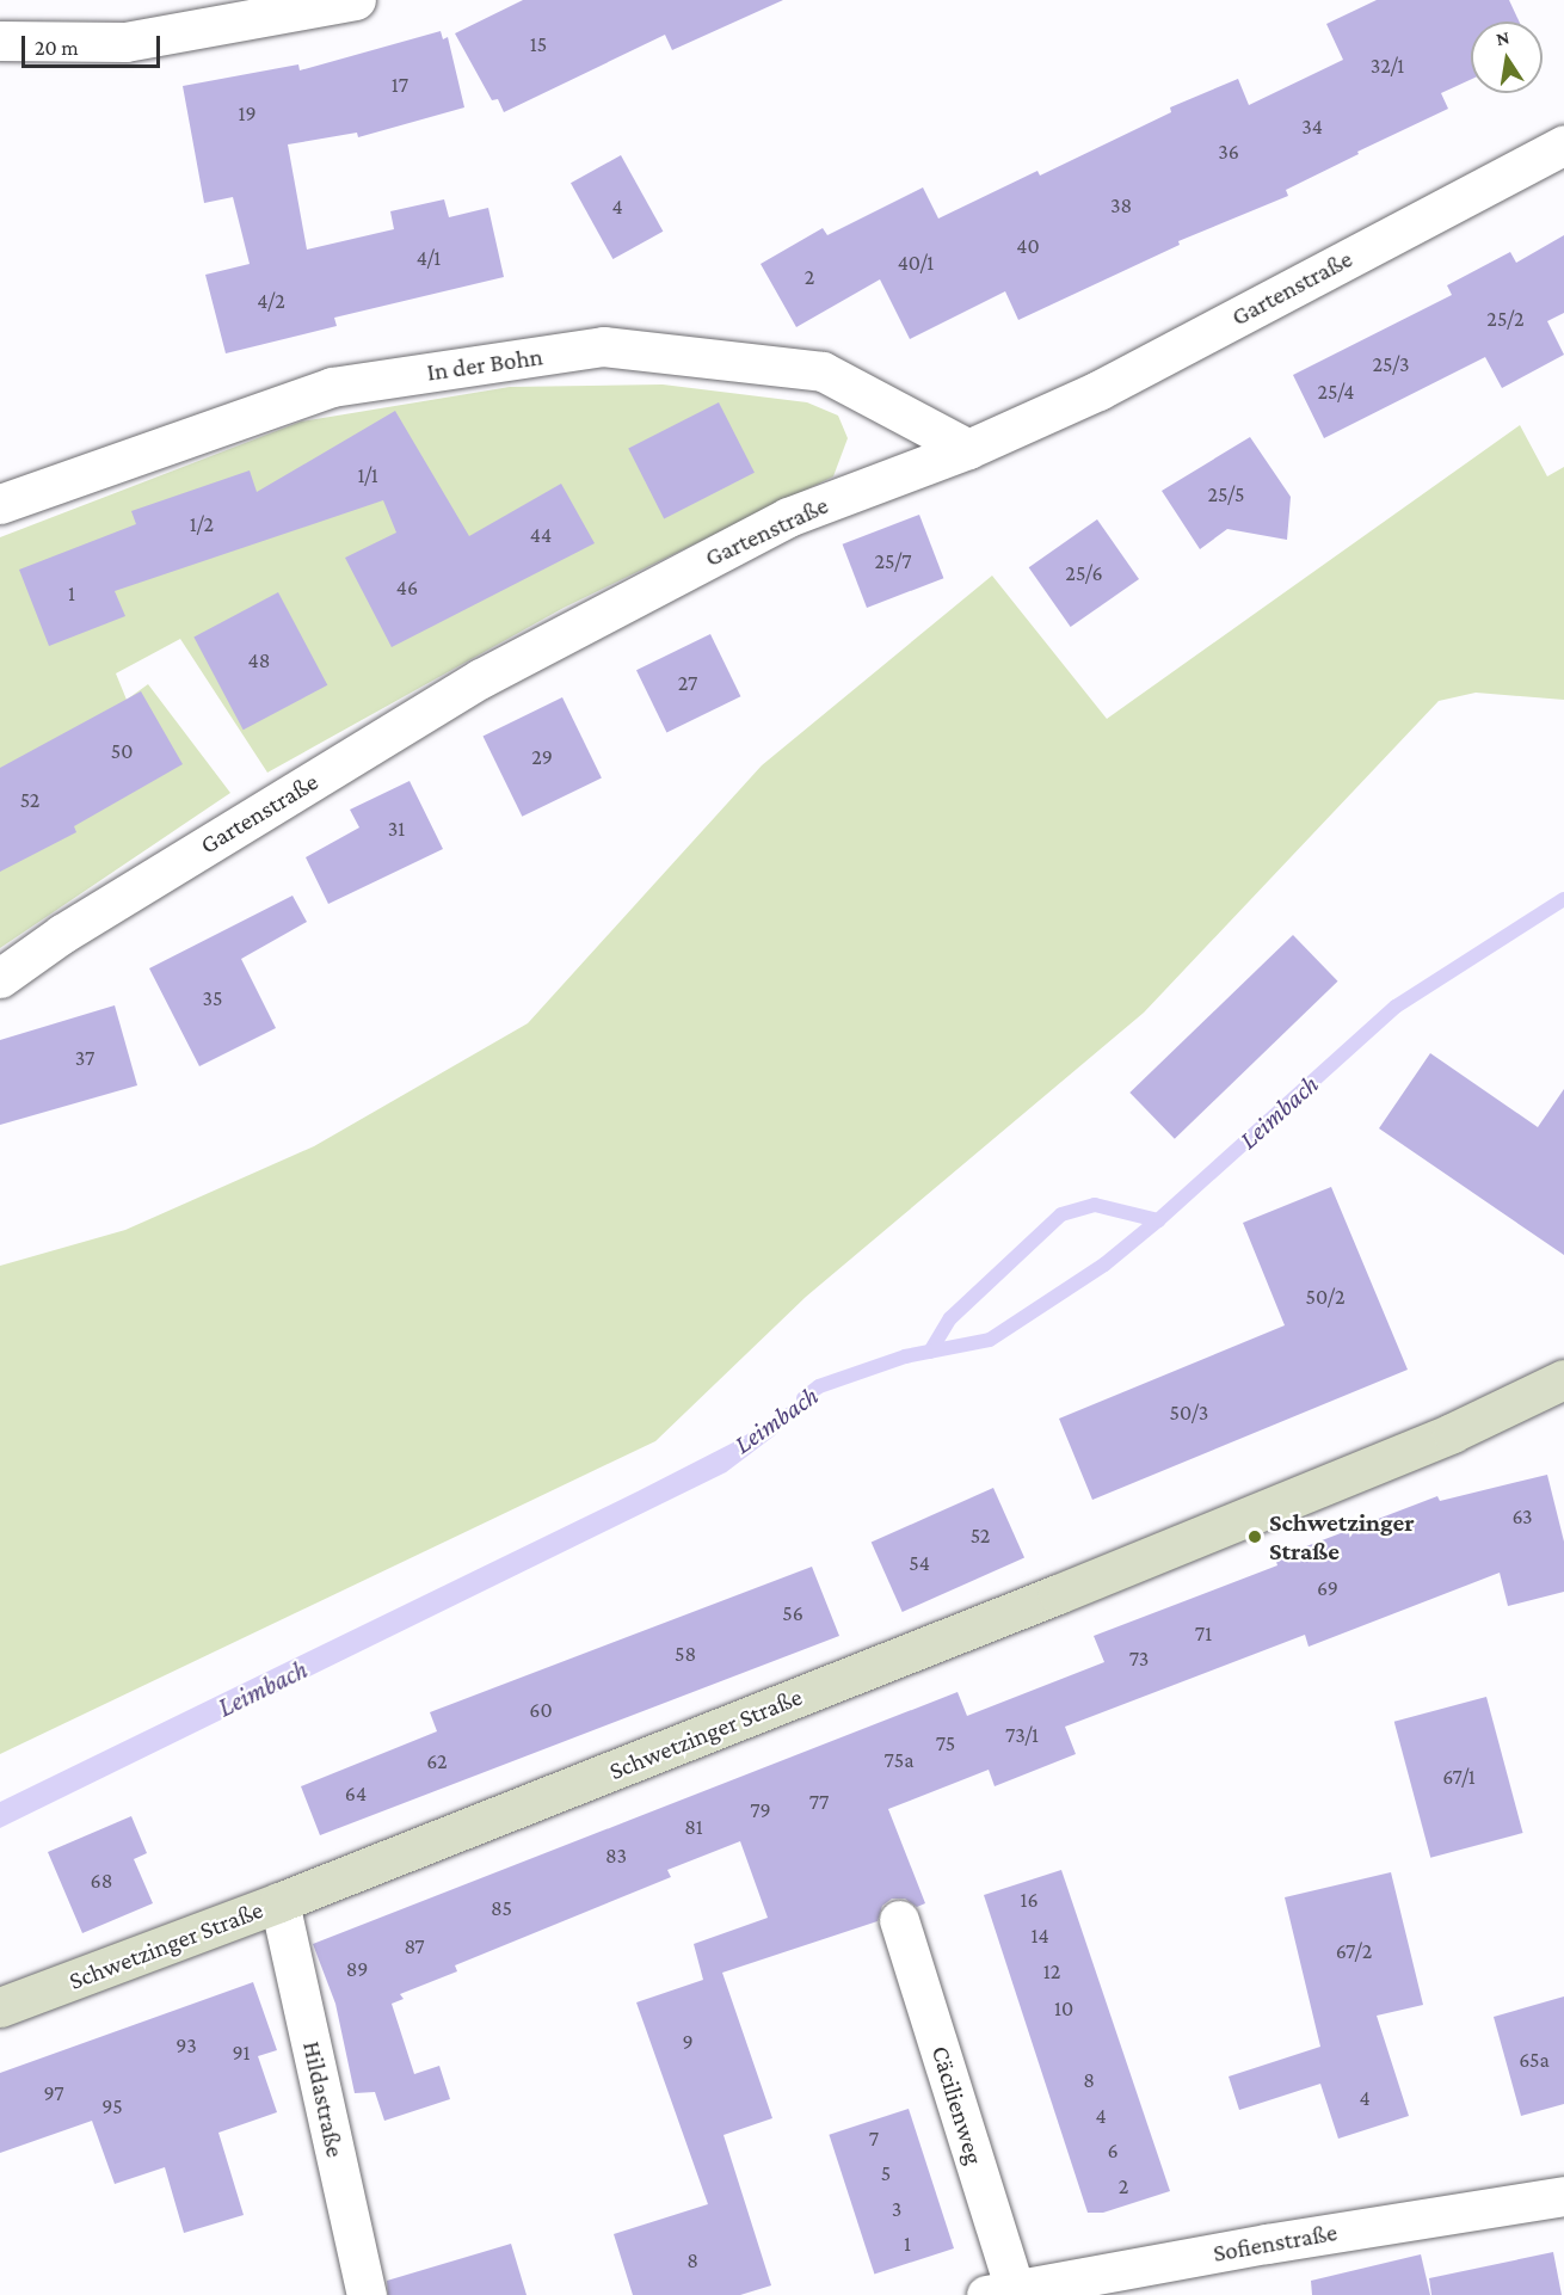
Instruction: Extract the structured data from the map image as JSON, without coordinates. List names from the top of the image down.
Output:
{
  "streets": {
    "street": [
      "Gartenstraße",
      "In der Bohn",
      "Schwetzinger Straße",
      "Hildastraße",
      "Cäcilienweg",
      "Sofienstraße"
    ]
  },
  "crossings": [
    ["Gartenstraße", "In der Bohn"],
    ["Schwetzinger Straße", "Hildastraße"],
    ["Cäcilienweg", "Sofienstraße"]
  ],
  "water": ["Leimbach"],
  "places": ["Schwetzinger Straße"],
  "house_numbers": [
    "15",
    "32/1",
    "17",
    "19",
    "34",
    "36",
    "38",
    "4",
    "40",
    "4/1",
    "40/1",
    "2",
    "4/2",
    "25/2",
    "25/3",
    "25/4",
    "1/1",
    "25/5",
    "1/2",
    "44",
    "25/7",
    "25/6",
    "46",
    "1",
    "48",
    "27",
    "50",
    "29",
    "52",
    "31",
    "35",
    "37",
    "50/2",
    "50/3",
    "63",
    "52",
    "54",
    "69",
    "56",
    "71",
    "58",
    "73",
    "60",
    "73/1",
    "75",
    "75a",
    "62",
    "67/1",
    "64",
    "77",
    "79",
    "81",
    "83",
    "68",
    "16",
    "85",
    "14",
    "87",
    "67/2",
    "89",
    "12",
    "10",
    "9",
    "93",
    "91",
    "65a",
    "8",
    "97",
    "4",
    "95",
    "4",
    "7",
    "6",
    "5",
    "2",
    "3",
    "1",
    "8"
  ],
  "scale_bar": "20 m",
  "north": "top"
}
